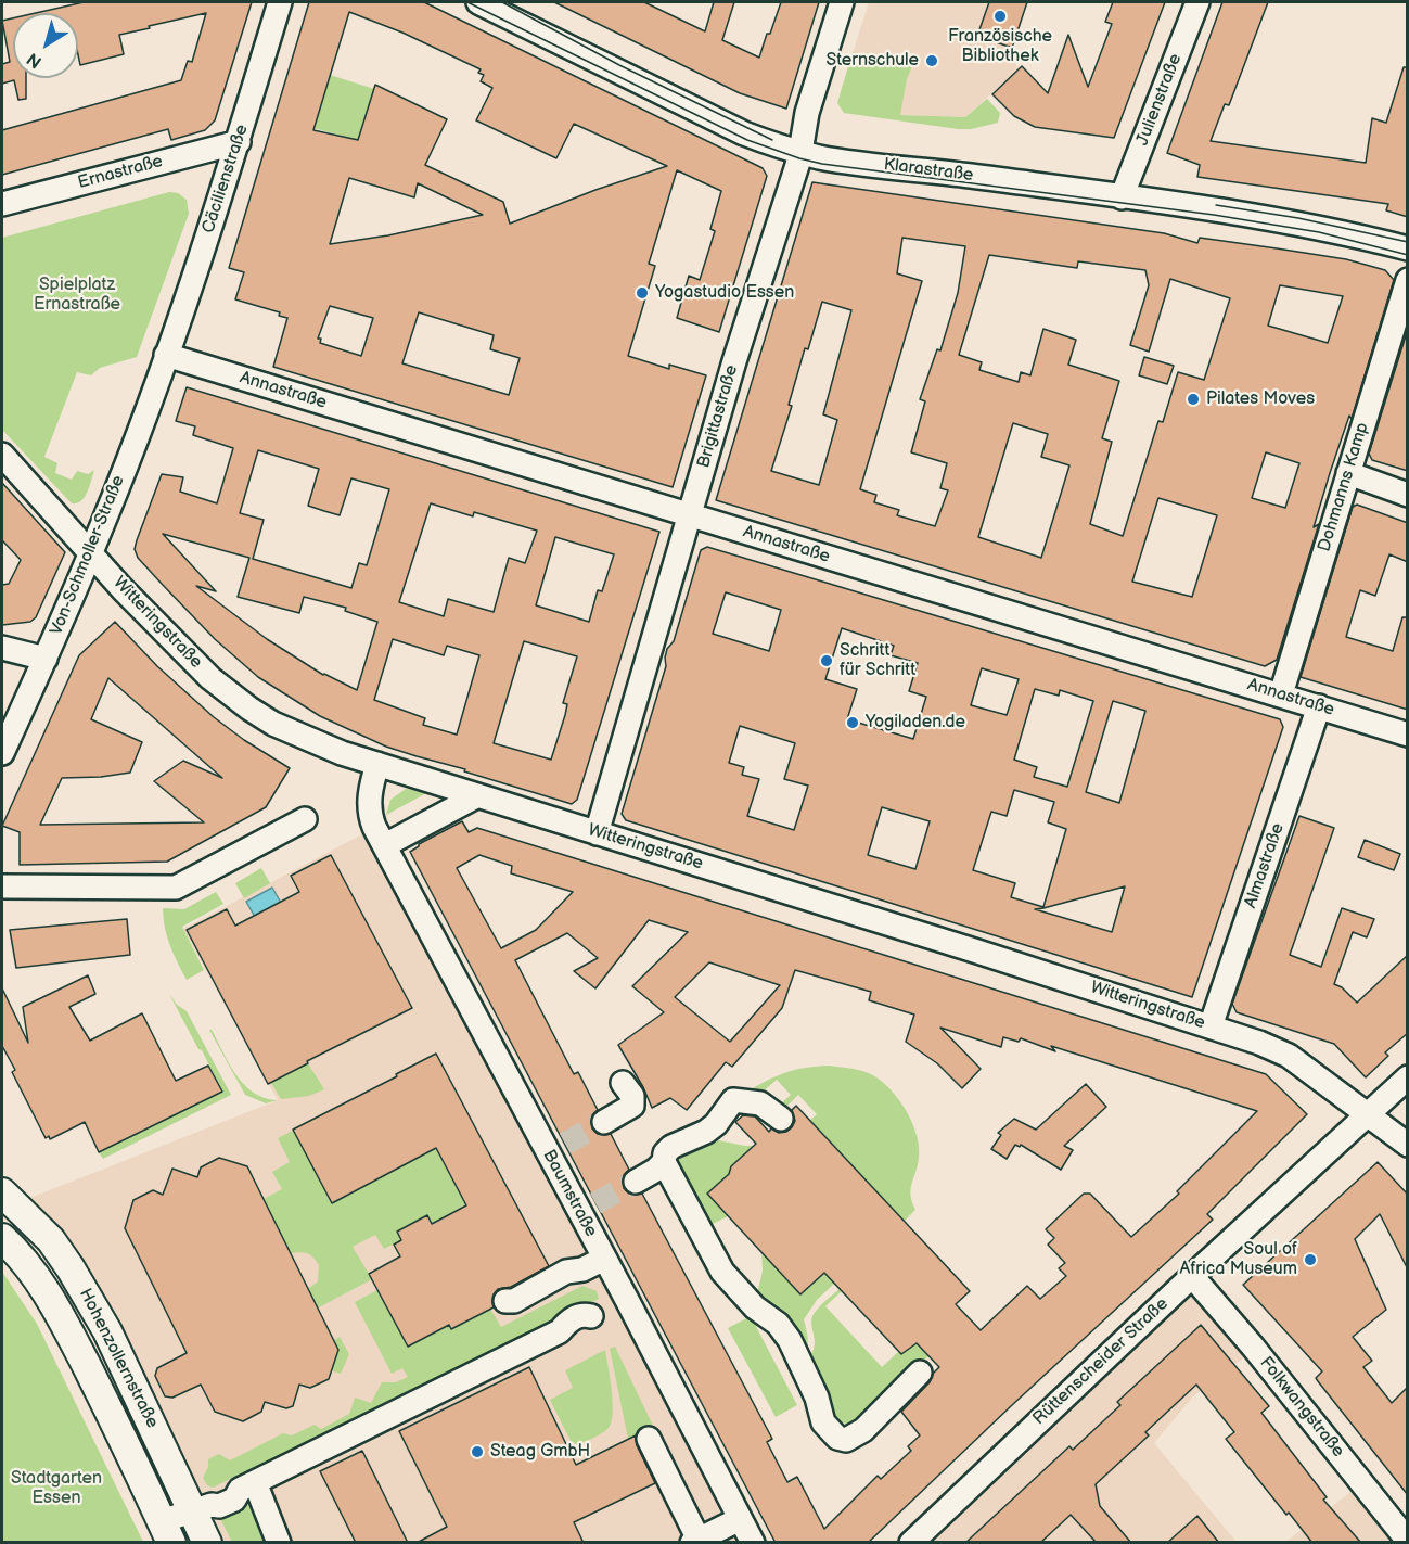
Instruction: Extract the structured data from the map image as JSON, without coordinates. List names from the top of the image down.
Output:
{
  "streets": {
    "main road": ["Hohenzollernstraße"],
    "street": [
      "Julienstraße",
      "Klarastraße",
      "Ernastraße",
      "Cäcilienstraße",
      "Annastraße",
      "Brigittastraße",
      "Dohmanns Kamp",
      "Von-Schmoller-Straße",
      "Witteringstraße",
      "Almastraße",
      "Baumstraße",
      "Rüttenscheider Straße",
      "Folkwangstraße"
    ]
  },
  "crossings": [
    ["Julienstraße", "Klarastraße"],
    ["Klarastraße", "Brigittastraße"],
    ["Ernastraße", "Cäcilienstraße"],
    ["Cäcilienstraße", "Annastraße"],
    ["Cäcilienstraße", "Von-Schmoller-Straße"],
    ["Annastraße", "Brigittastraße"],
    ["Annastraße", "Dohmanns Kamp"],
    ["Annastraße", "Von-Schmoller-Straße"],
    ["Annastraße", "Almastraße"],
    ["Brigittastraße", "Witteringstraße"],
    ["Von-Schmoller-Straße", "Witteringstraße"],
    ["Witteringstraße", "Almastraße"],
    ["Witteringstraße", "Baumstraße"],
    ["Witteringstraße", "Rüttenscheider Straße"],
    ["Rüttenscheider Straße", "Folkwangstraße"]
  ],
  "parks": ["Spielplatz Ernastraße", "Stadtgarten Essen"],
  "places": [
    "Französische Bibliothek",
    "Sternschule",
    "Yogastudio Essen",
    "Pilates Moves",
    "Schritt für Schritt",
    "Yogiladen.de",
    "Soul of Africa Museum",
    "Steag GmbH"
  ],
  "north": "bottom left"
}
